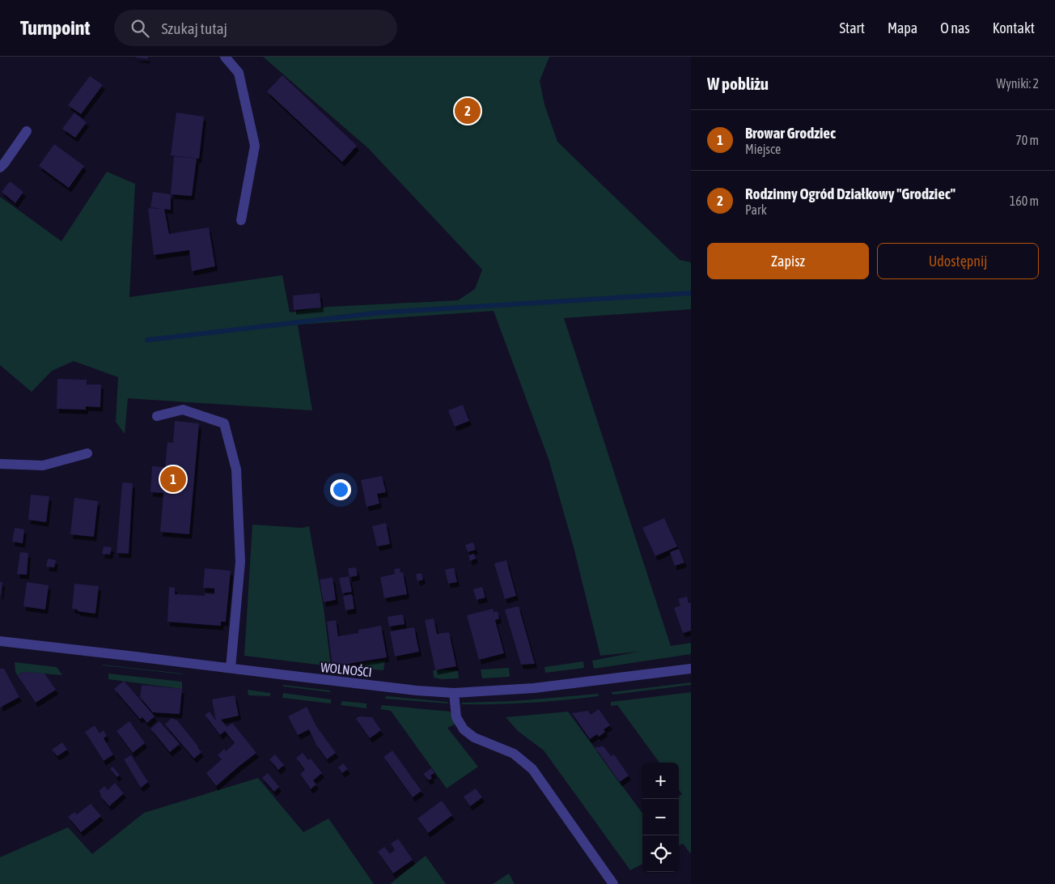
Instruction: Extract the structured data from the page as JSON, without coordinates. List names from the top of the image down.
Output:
{
  "streets": {
    "street": ["WOLNOŚCI"]
  },
  "page": {
    "header": "Turnpoint",
    "search": "Szukaj tutaj",
    "nav": [
      "Start",
      "Mapa",
      "O nas",
      "Kontakt"
    ],
    "heading": ["W pobliżu", "Wyniki: 2"],
    "pins": ["2", "1"],
    "list": [
      {
        "mark": "1",
        "name": "Browar Grodziec",
        "note": "Miejsce",
        "value": "70 m"
      },
      {
        "mark": "2",
        "name": "Rodzinny Ogród Działkowy \"Grodziec\"",
        "note": "Park",
        "value": "160 m"
      }
    ],
    "buttons": ["Zapisz", "Udostępnij"],
    "map_buttons": ["+", "−"]
  }
}
